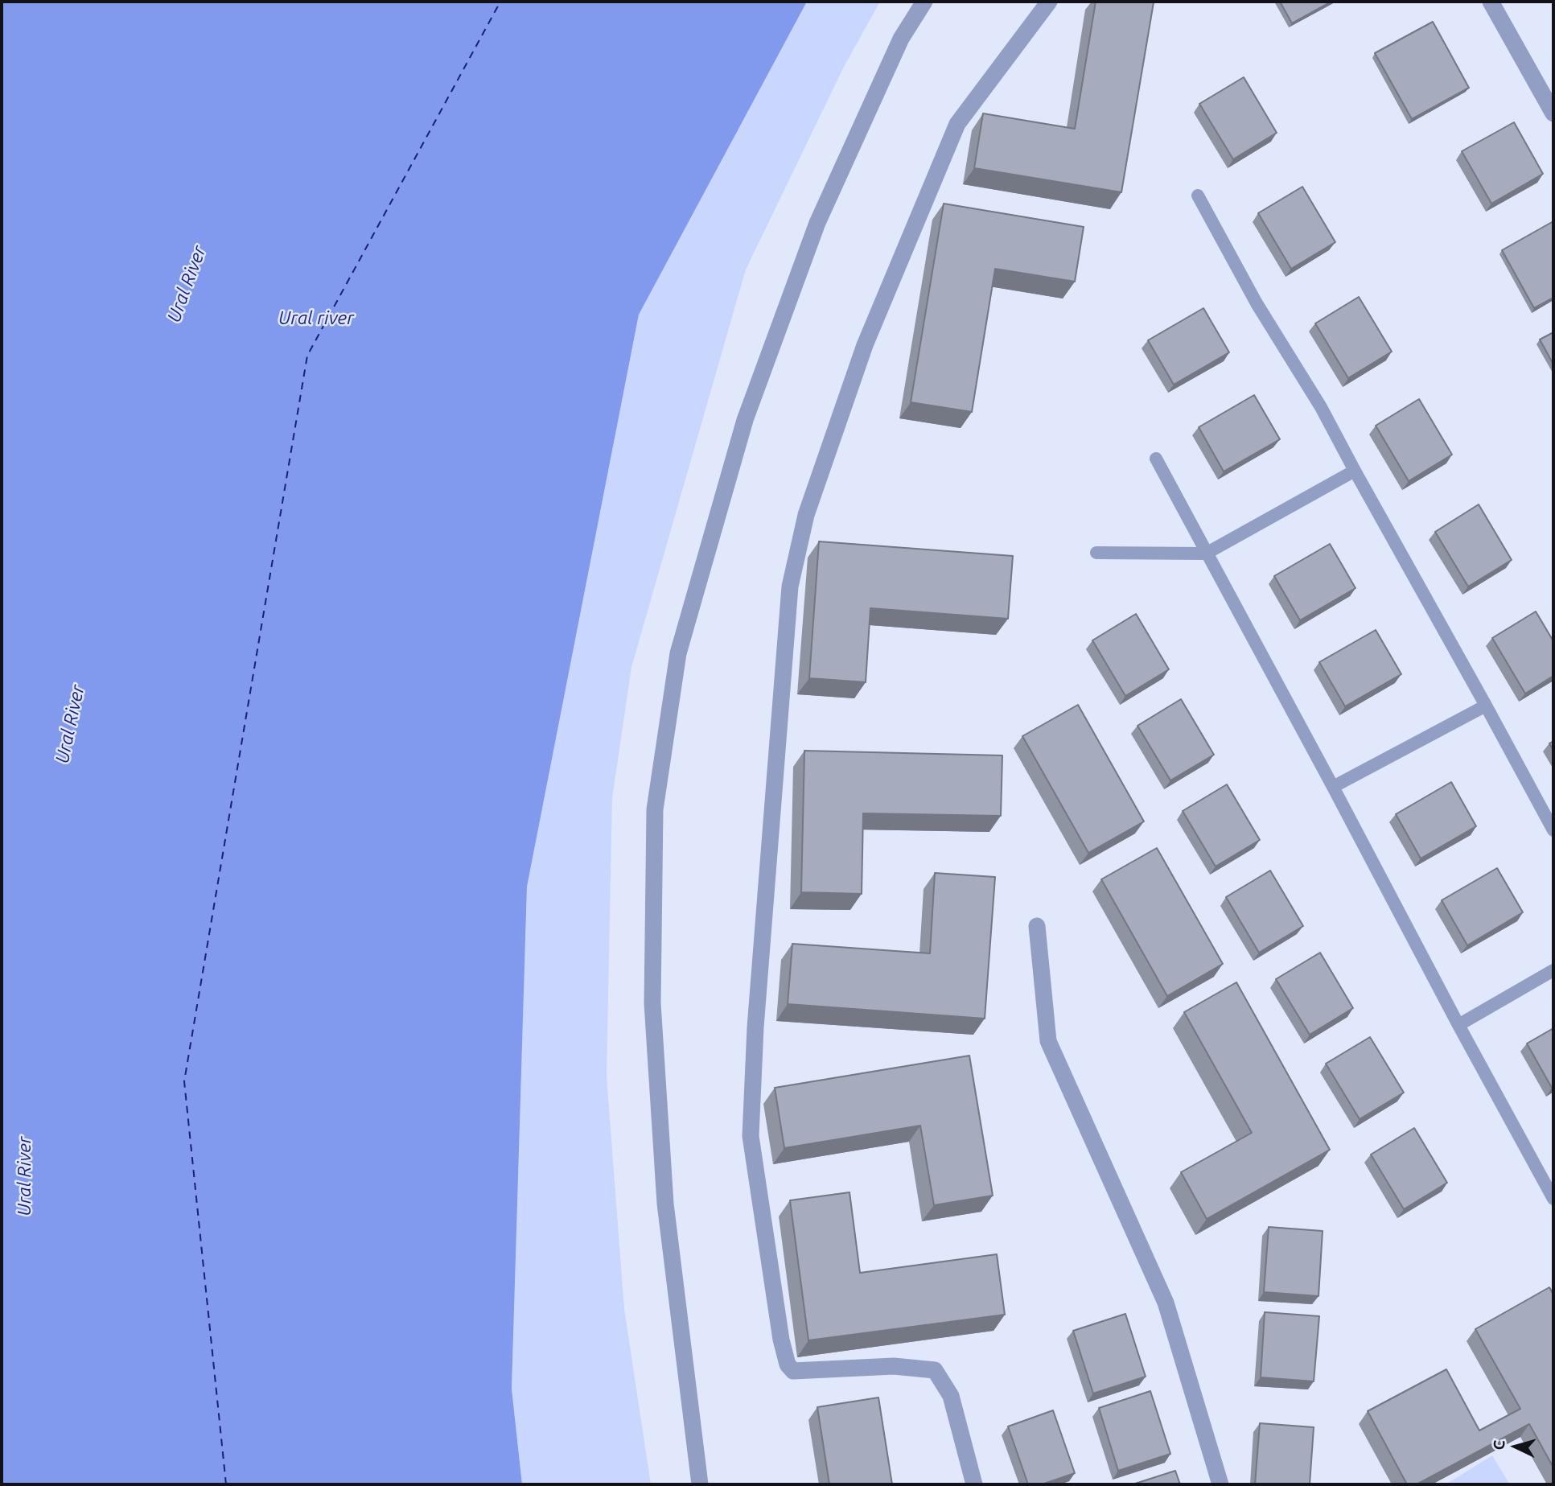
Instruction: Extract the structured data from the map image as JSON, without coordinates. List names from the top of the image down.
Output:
{
  "water": ["Ural River", "Ural river"],
  "north": "left"
}
